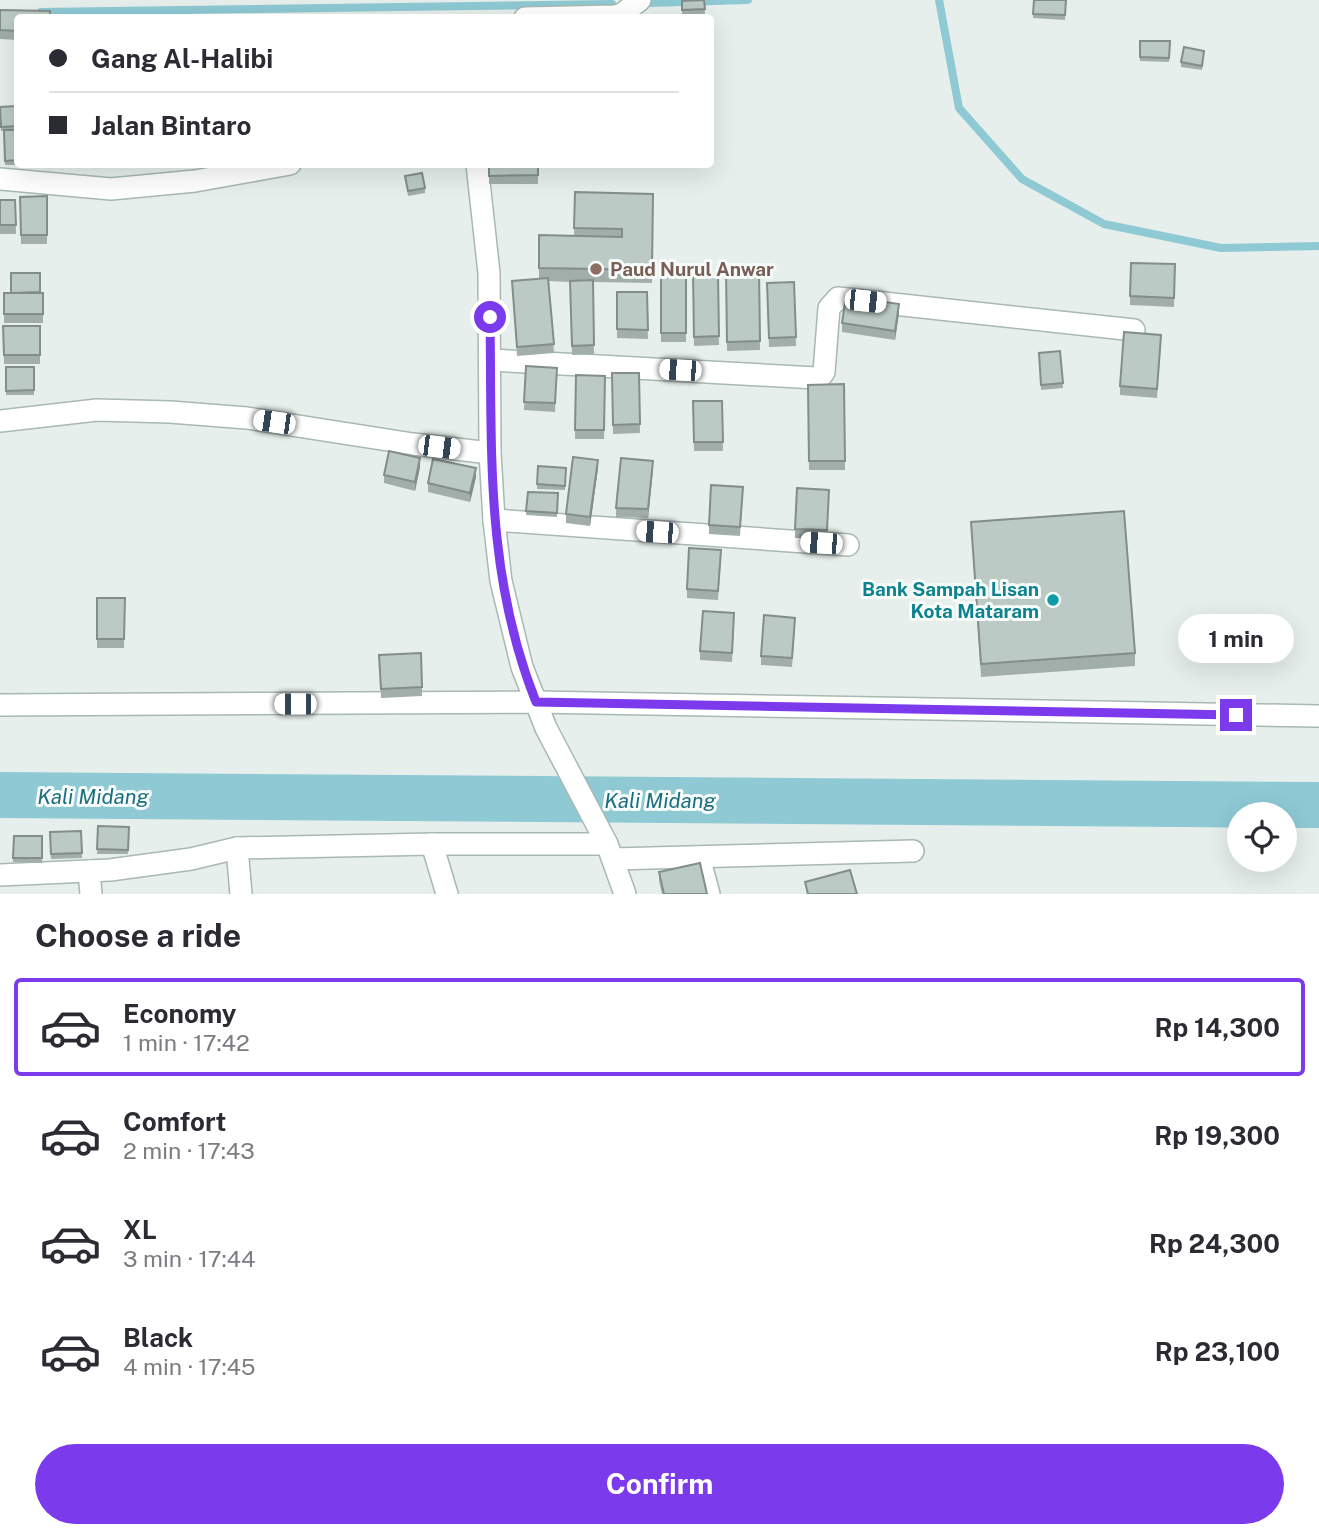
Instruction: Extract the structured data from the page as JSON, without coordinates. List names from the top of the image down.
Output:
{
  "water": ["Kali Midang"],
  "places": ["Paud Nurul Anwar", "Bank Sampah Lisan Kota Mataram"],
  "page": {
    "banner": ["Gang Al-Halibi", "Jalan Bintaro"],
    "bubble": "1 min",
    "heading": "Choose a ride",
    "list": [
      {
        "name": "Economy",
        "note": "1 min · 17:42",
        "value": "Rp 14,300"
      },
      {
        "name": "Comfort",
        "note": "2 min · 17:43",
        "value": "Rp 19,300"
      },
      {
        "name": "XL",
        "note": "3 min · 17:44",
        "value": "Rp 24,300"
      },
      {
        "name": "Black",
        "note": "4 min · 17:45",
        "value": "Rp 23,100"
      }
    ],
    "buttons": "Confirm"
  }
}
